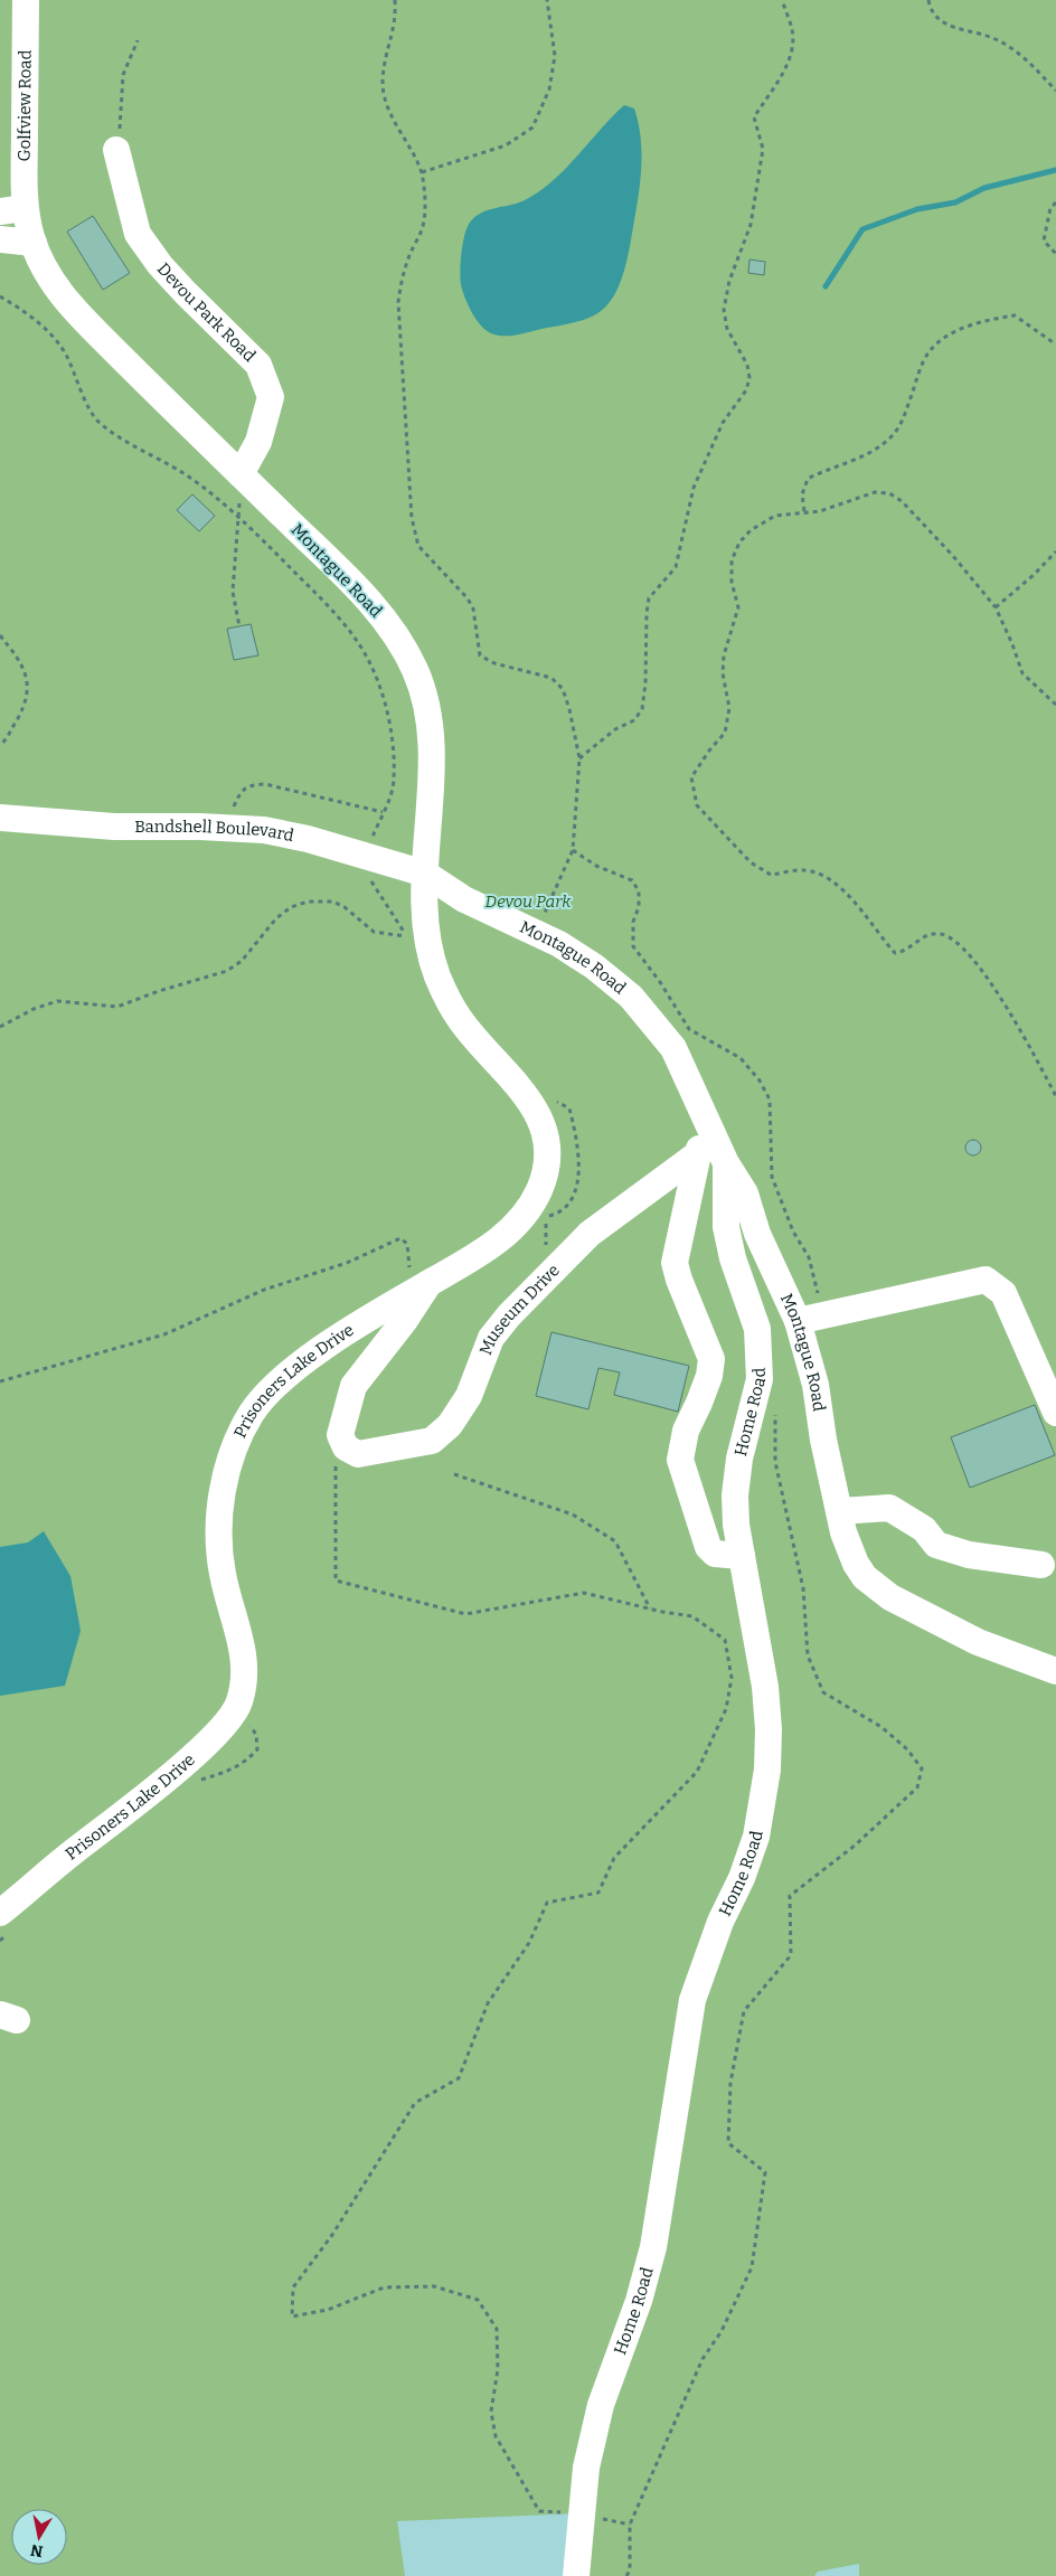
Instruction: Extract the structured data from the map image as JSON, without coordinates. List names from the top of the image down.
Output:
{
  "streets": {
    "street": [
      "Golfview Road",
      "Devou Park Road",
      "Montague Road",
      "Bandshell Boulevard",
      "Museum Drive",
      "Prisoners Lake Drive",
      "Home Road"
    ]
  },
  "crossings": [
    ["Golfview Road", "Montague Road"],
    ["Devou Park Road", "Montague Road"],
    ["Montague Road", "Bandshell Boulevard"],
    ["Montague Road", "Prisoners Lake Drive"],
    ["Montague Road", "Home Road"],
    ["Bandshell Boulevard", "Prisoners Lake Drive"]
  ],
  "parks": ["Devou Park"],
  "north": "bottom"
}
